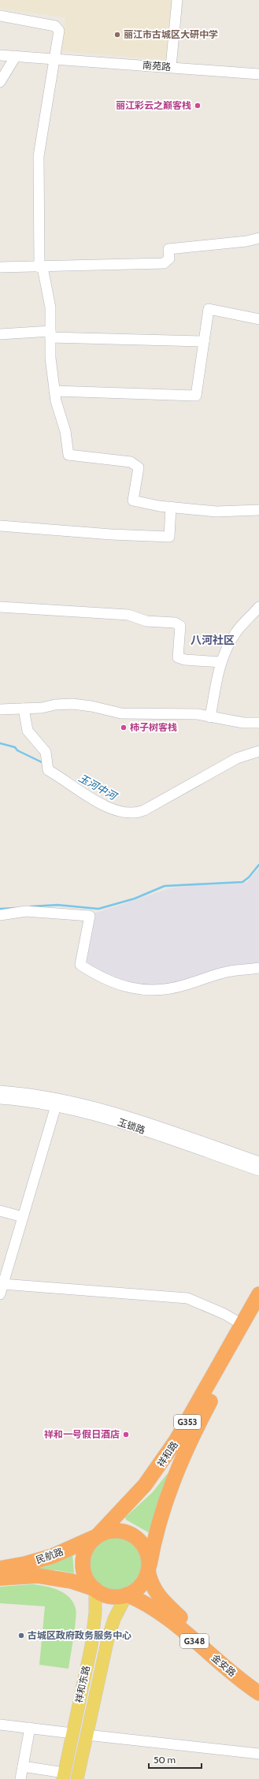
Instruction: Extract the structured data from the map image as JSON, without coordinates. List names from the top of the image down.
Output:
{
  "streets": {
    "highway": [
      "G353",
      "祥和路",
      "民航路",
      "G348",
      "金安路"
    ],
    "main road": ["祥和东路"],
    "street": ["南苑路", "玉锁路"]
  },
  "crossings": [
    ["祥和路", "民航路"],
    ["祥和路", "G348"],
    ["祥和路", "金安路"],
    ["祥和路", "祥和东路"],
    ["民航路", "G348"],
    ["民航路", "金安路"],
    ["民航路", "祥和东路"],
    ["G348", "金安路"],
    ["G348", "祥和东路"],
    ["金安路", "祥和东路"]
  ],
  "districts": ["八河社区"],
  "water": ["玉河中河"],
  "places": [
    "丽江市古城区大研中学",
    "丽江彩云之巅客栈",
    "柿子树客栈",
    "祥和一号假日酒店",
    "古城区政府政务服务中心"
  ],
  "scale_bar": "50 m"
}
